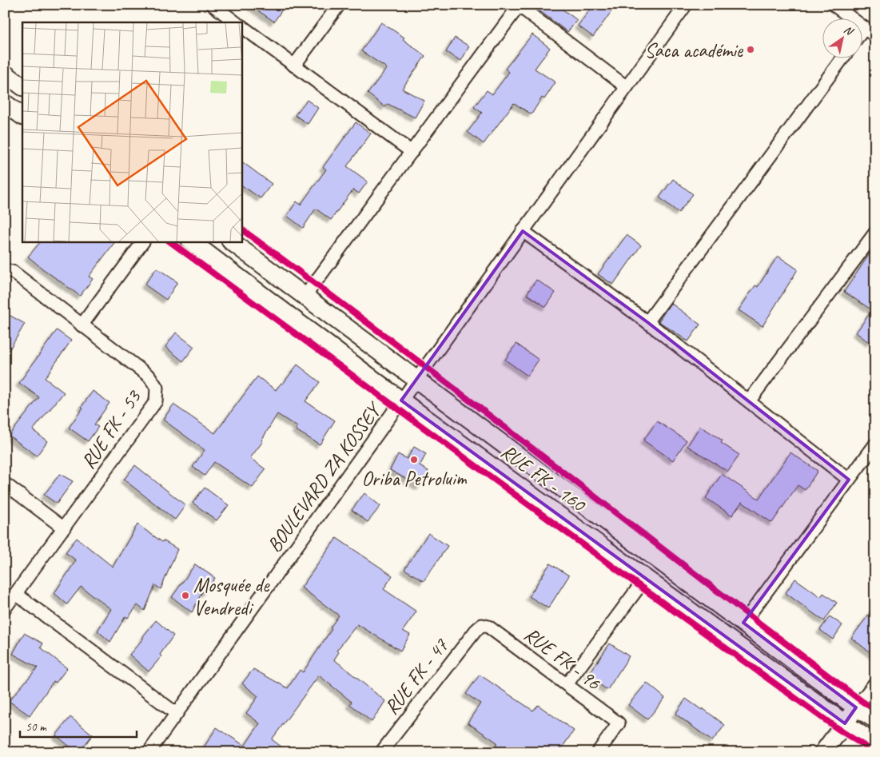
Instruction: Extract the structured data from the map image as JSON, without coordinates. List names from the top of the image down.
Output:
{
  "streets": {
    "main road": ["RUE FK - 160"],
    "street": [
      "RUE FK - 53",
      "BOULEVARD ZA KOSSEY",
      "RUE FK - 96",
      "RUE FK - 47"
    ]
  },
  "crossings": [
    ["RUE FK - 160", "BOULEVARD ZA KOSSEY"],
    ["RUE FK - 96", "RUE FK - 47"]
  ],
  "places": ["Saca académie", "Oriba Petroluim", "Mosquée de Vendredi"],
  "scale_bar": "50 m",
  "north": "top right"
}
